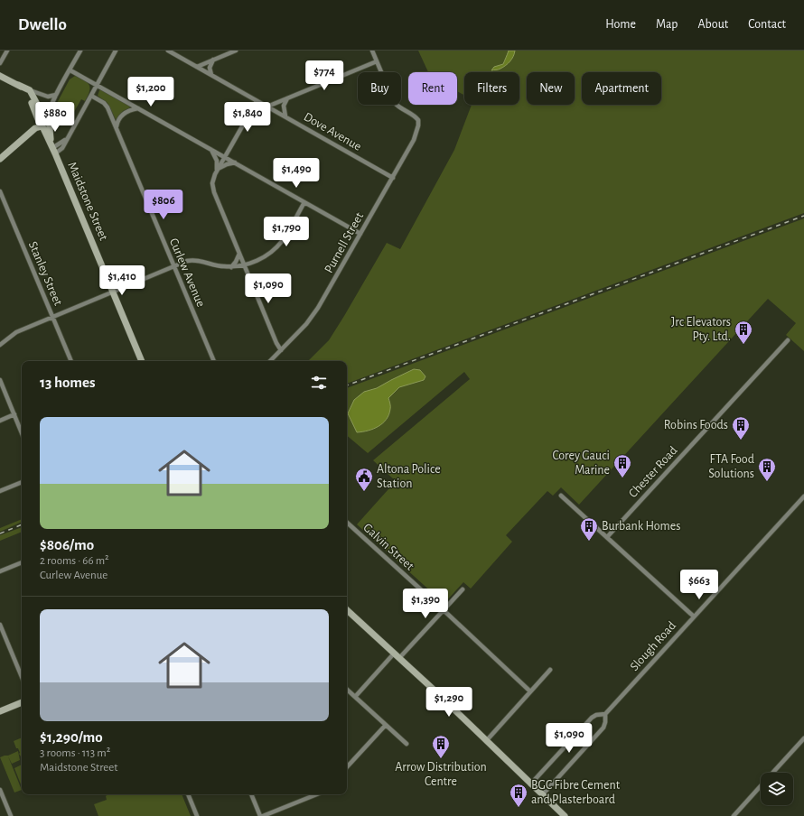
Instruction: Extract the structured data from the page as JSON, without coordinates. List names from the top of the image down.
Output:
{
  "streets": {
    "main road": ["Maidstone Street"],
    "street": [
      "Dove Avenue",
      "Purnell Street",
      "Curlew Avenue",
      "Stanley Street",
      "Chester Road",
      "Galvin Street",
      "Slough Road"
    ]
  },
  "crossings": [
    ["Dove Avenue", "Purnell Street"]
  ],
  "places": {
    "building": [
      "Jrc Elevators Pty. Ltd.",
      "Robins Foods",
      "Corey Gauci Marine",
      "FTA Food Solutions",
      "Burbank Homes",
      "Arrow Distribution Centre",
      "BGC Fibre Cement and Plasterboard"
    ],
    "public building": ["Altona Police Station"]
  },
  "page": {
    "header": "Dwello",
    "nav": [
      "Home",
      "Map",
      "About",
      "Contact"
    ],
    "price": [
      "$774",
      "$1,200",
      "$880",
      "$1,840",
      "$1,490",
      "$806",
      "$1,790",
      "$1,410",
      "$1,090",
      "$663",
      "$1,390",
      "$1,290",
      "$1,090"
    ],
    "chip": [
      "Buy",
      "Rent",
      "Filters",
      "New",
      "Apartment"
    ],
    "heading": "13 homes",
    "list": [
      {
        "name": "$806/mo",
        "note": "2 rooms · 66 m² · Curlew Avenue"
      },
      {
        "name": "$1,290/mo",
        "note": "3 rooms · 113 m² · Maidstone Street"
      }
    ]
  }
}
